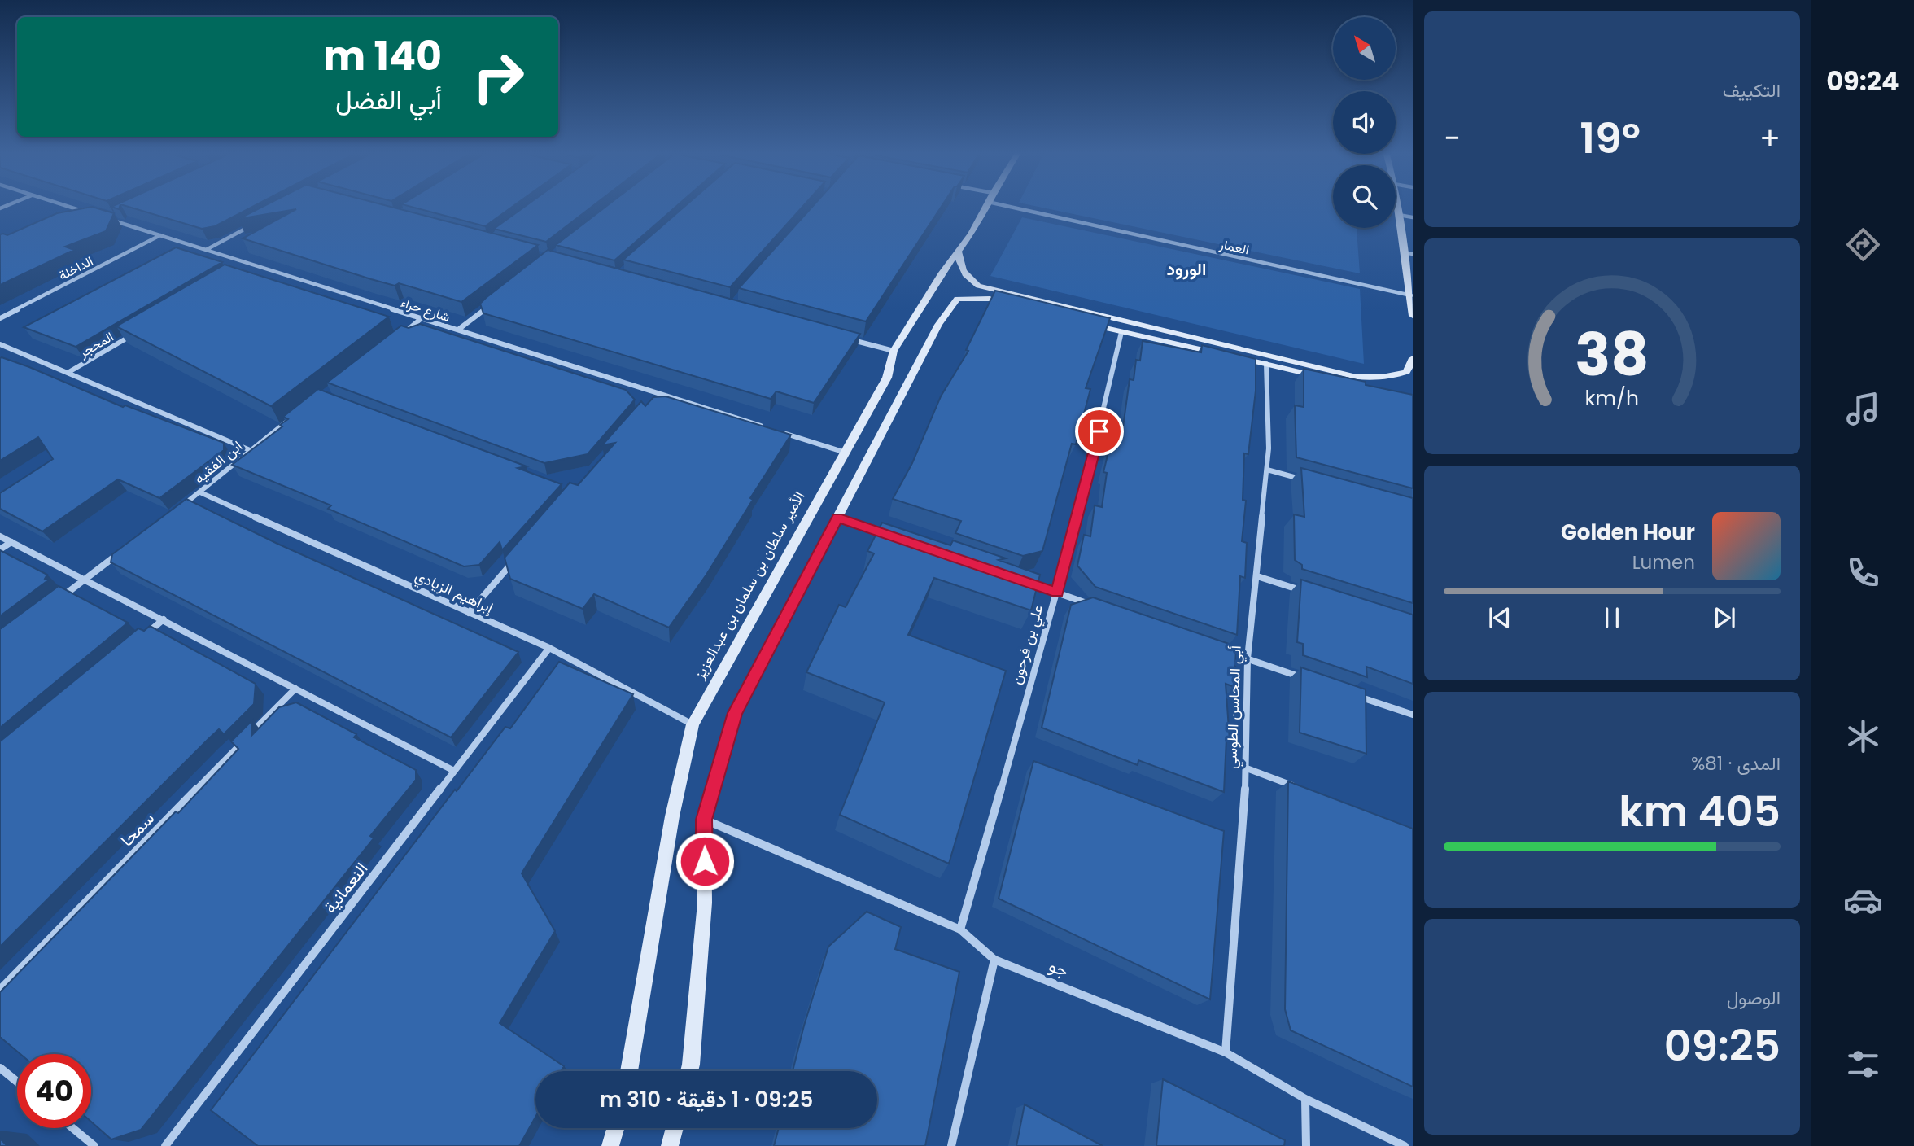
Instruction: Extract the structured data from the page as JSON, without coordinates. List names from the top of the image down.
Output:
{
  "streets": {
    "street": [
      "العمار",
      "الداخلة",
      "شارع حراء",
      "المحجر",
      "ابن الفقيه",
      "الأمير سلطان بن سلمان بن عبدالعزيز",
      "إبراهيم الزيادي",
      "علي بن فرحون",
      "أبي المحاسن الطوسي",
      "سمحا",
      "النعمانية",
      "جو"
    ]
  },
  "crossings": [
    ["الداخلة", "شارع حراء"],
    ["ابن الفقيه", "إبراهيم الزيادي"],
    ["الأمير سلطان بن سلمان بن عبدالعزيز", "إبراهيم الزيادي"],
    ["إبراهيم الزيادي", "النعمانية"],
    ["علي بن فرحون", "جو"],
    ["أبي المحاسن الطوسي", "جو"]
  ],
  "districts": ["الورود"],
  "north": "top left",
  "page": {
    "tabs": "09:24",
    "tile": [
      "التكييف",
      ["المدى · 81%", "405 km"],
      ["الوصول", "09:25"]
    ],
    "turn": ["140 m", "أبي الفضل"],
    "heat": ["−", "19°", "+"],
    "song": ["Golden Hour", "Lumen"],
    "limit": "40",
    "trip": "09:25 · 1 دقيقة · 310 m",
    "gauge": ["38", "km/h"]
  }
}
